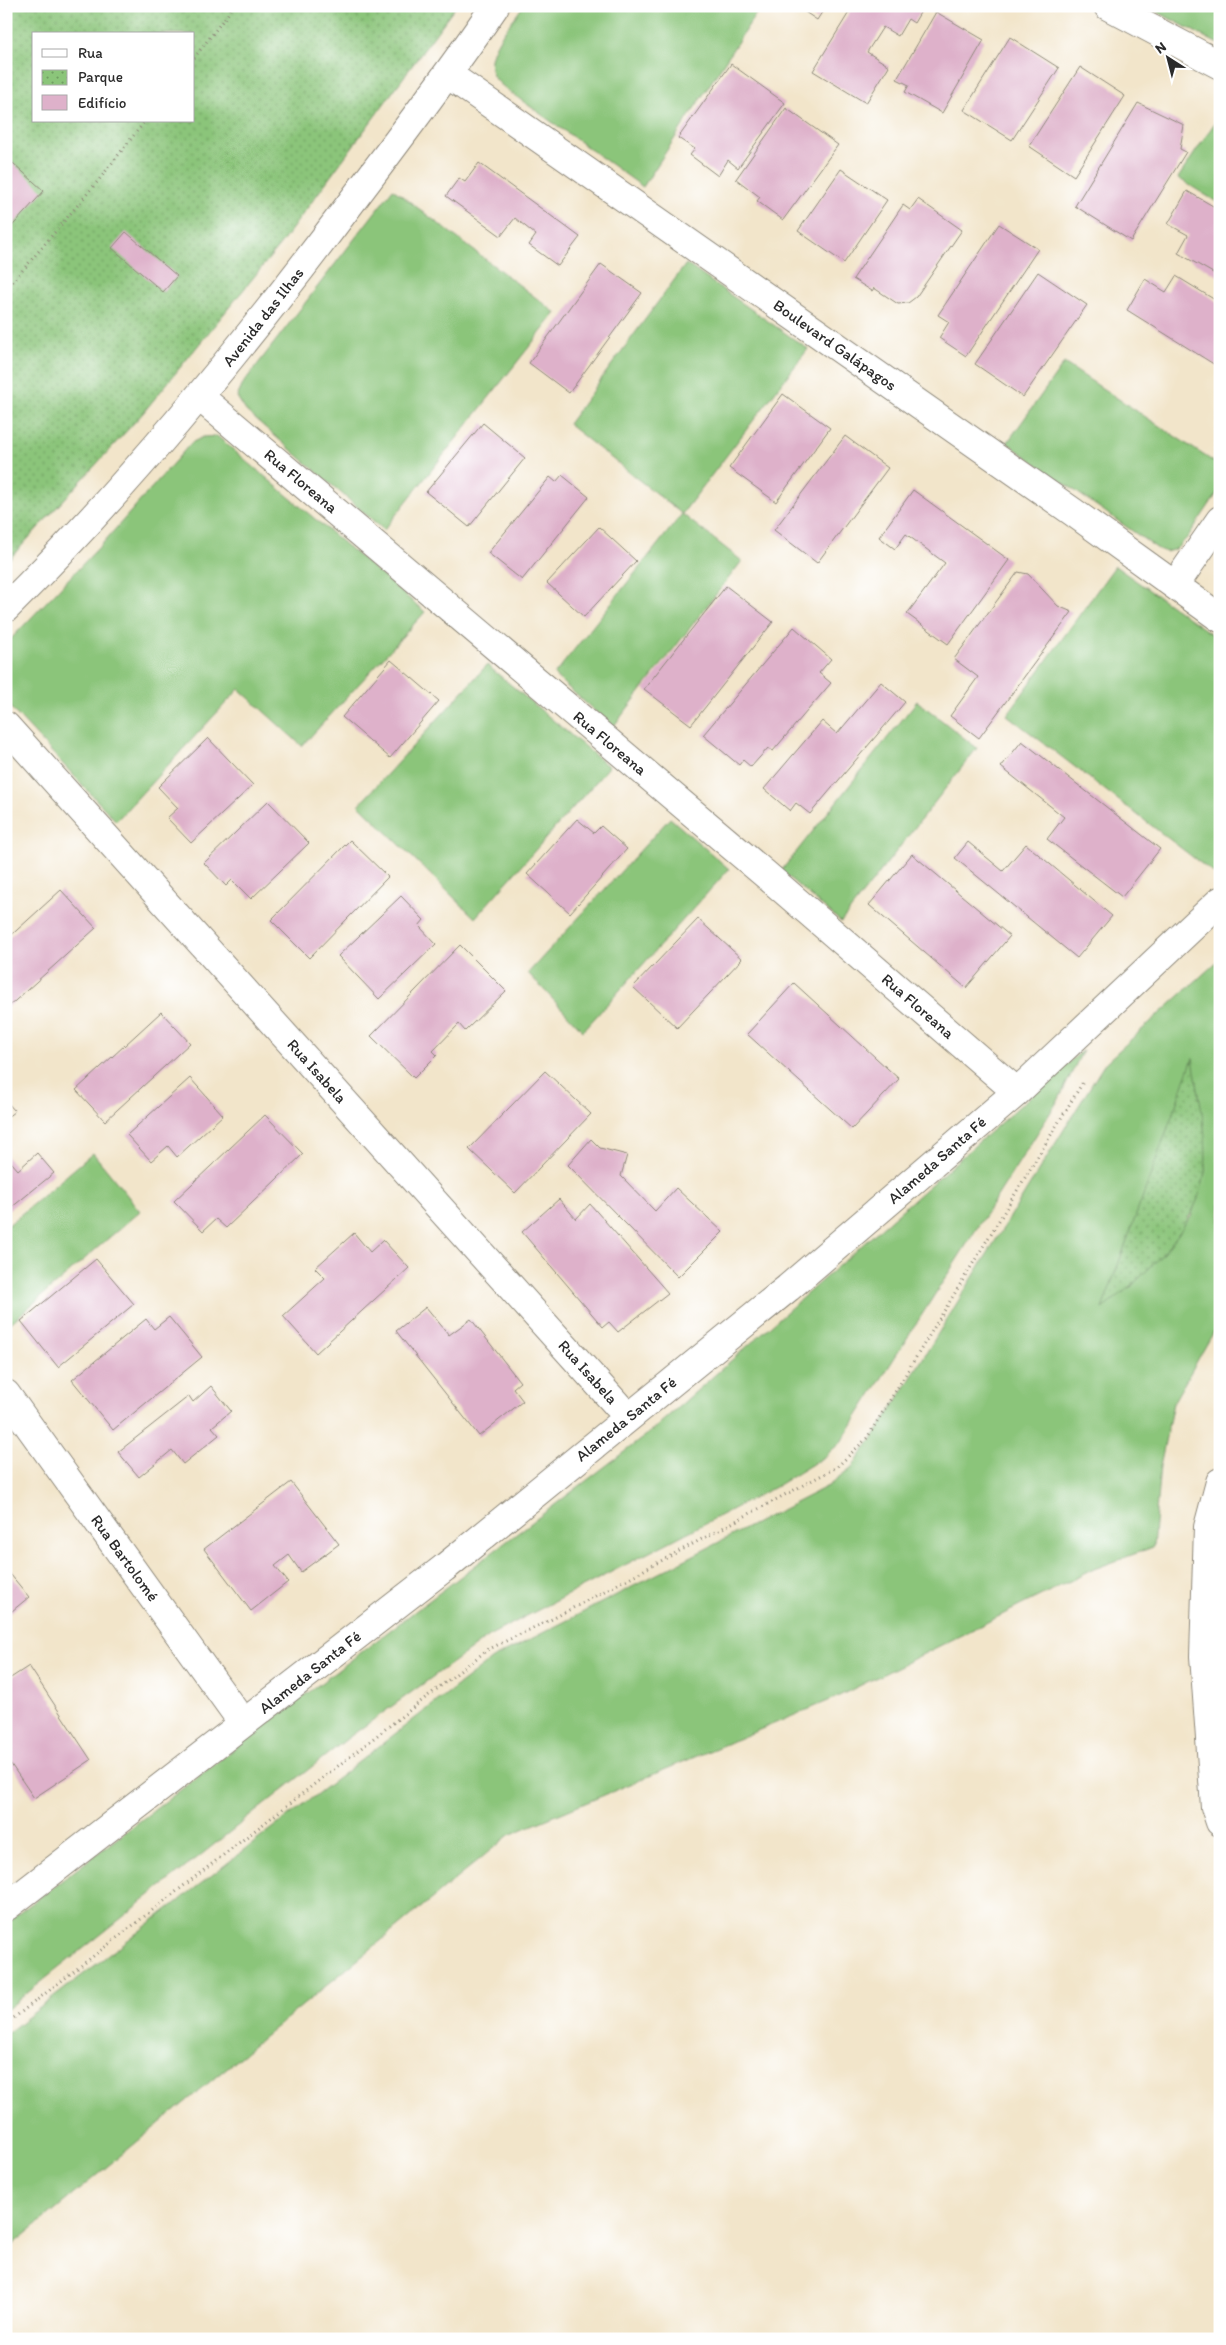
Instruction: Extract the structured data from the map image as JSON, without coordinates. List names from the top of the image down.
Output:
{
  "streets": {
    "street": [
      "Avenida das Ilhas",
      "Boulevard Galápagos",
      "Rua Floreana",
      "Rua Isabela",
      "Alameda Santa Fé",
      "Rua Bartolomé"
    ]
  },
  "crossings": [
    ["Avenida das Ilhas", "Boulevard Galápagos"],
    ["Avenida das Ilhas", "Rua Floreana"],
    ["Rua Floreana", "Alameda Santa Fé"],
    ["Rua Isabela", "Alameda Santa Fé"],
    ["Alameda Santa Fé", "Rua Bartolomé"]
  ],
  "legend": ["Rua", "Parque", "Edifício"],
  "north": "top left"
}
